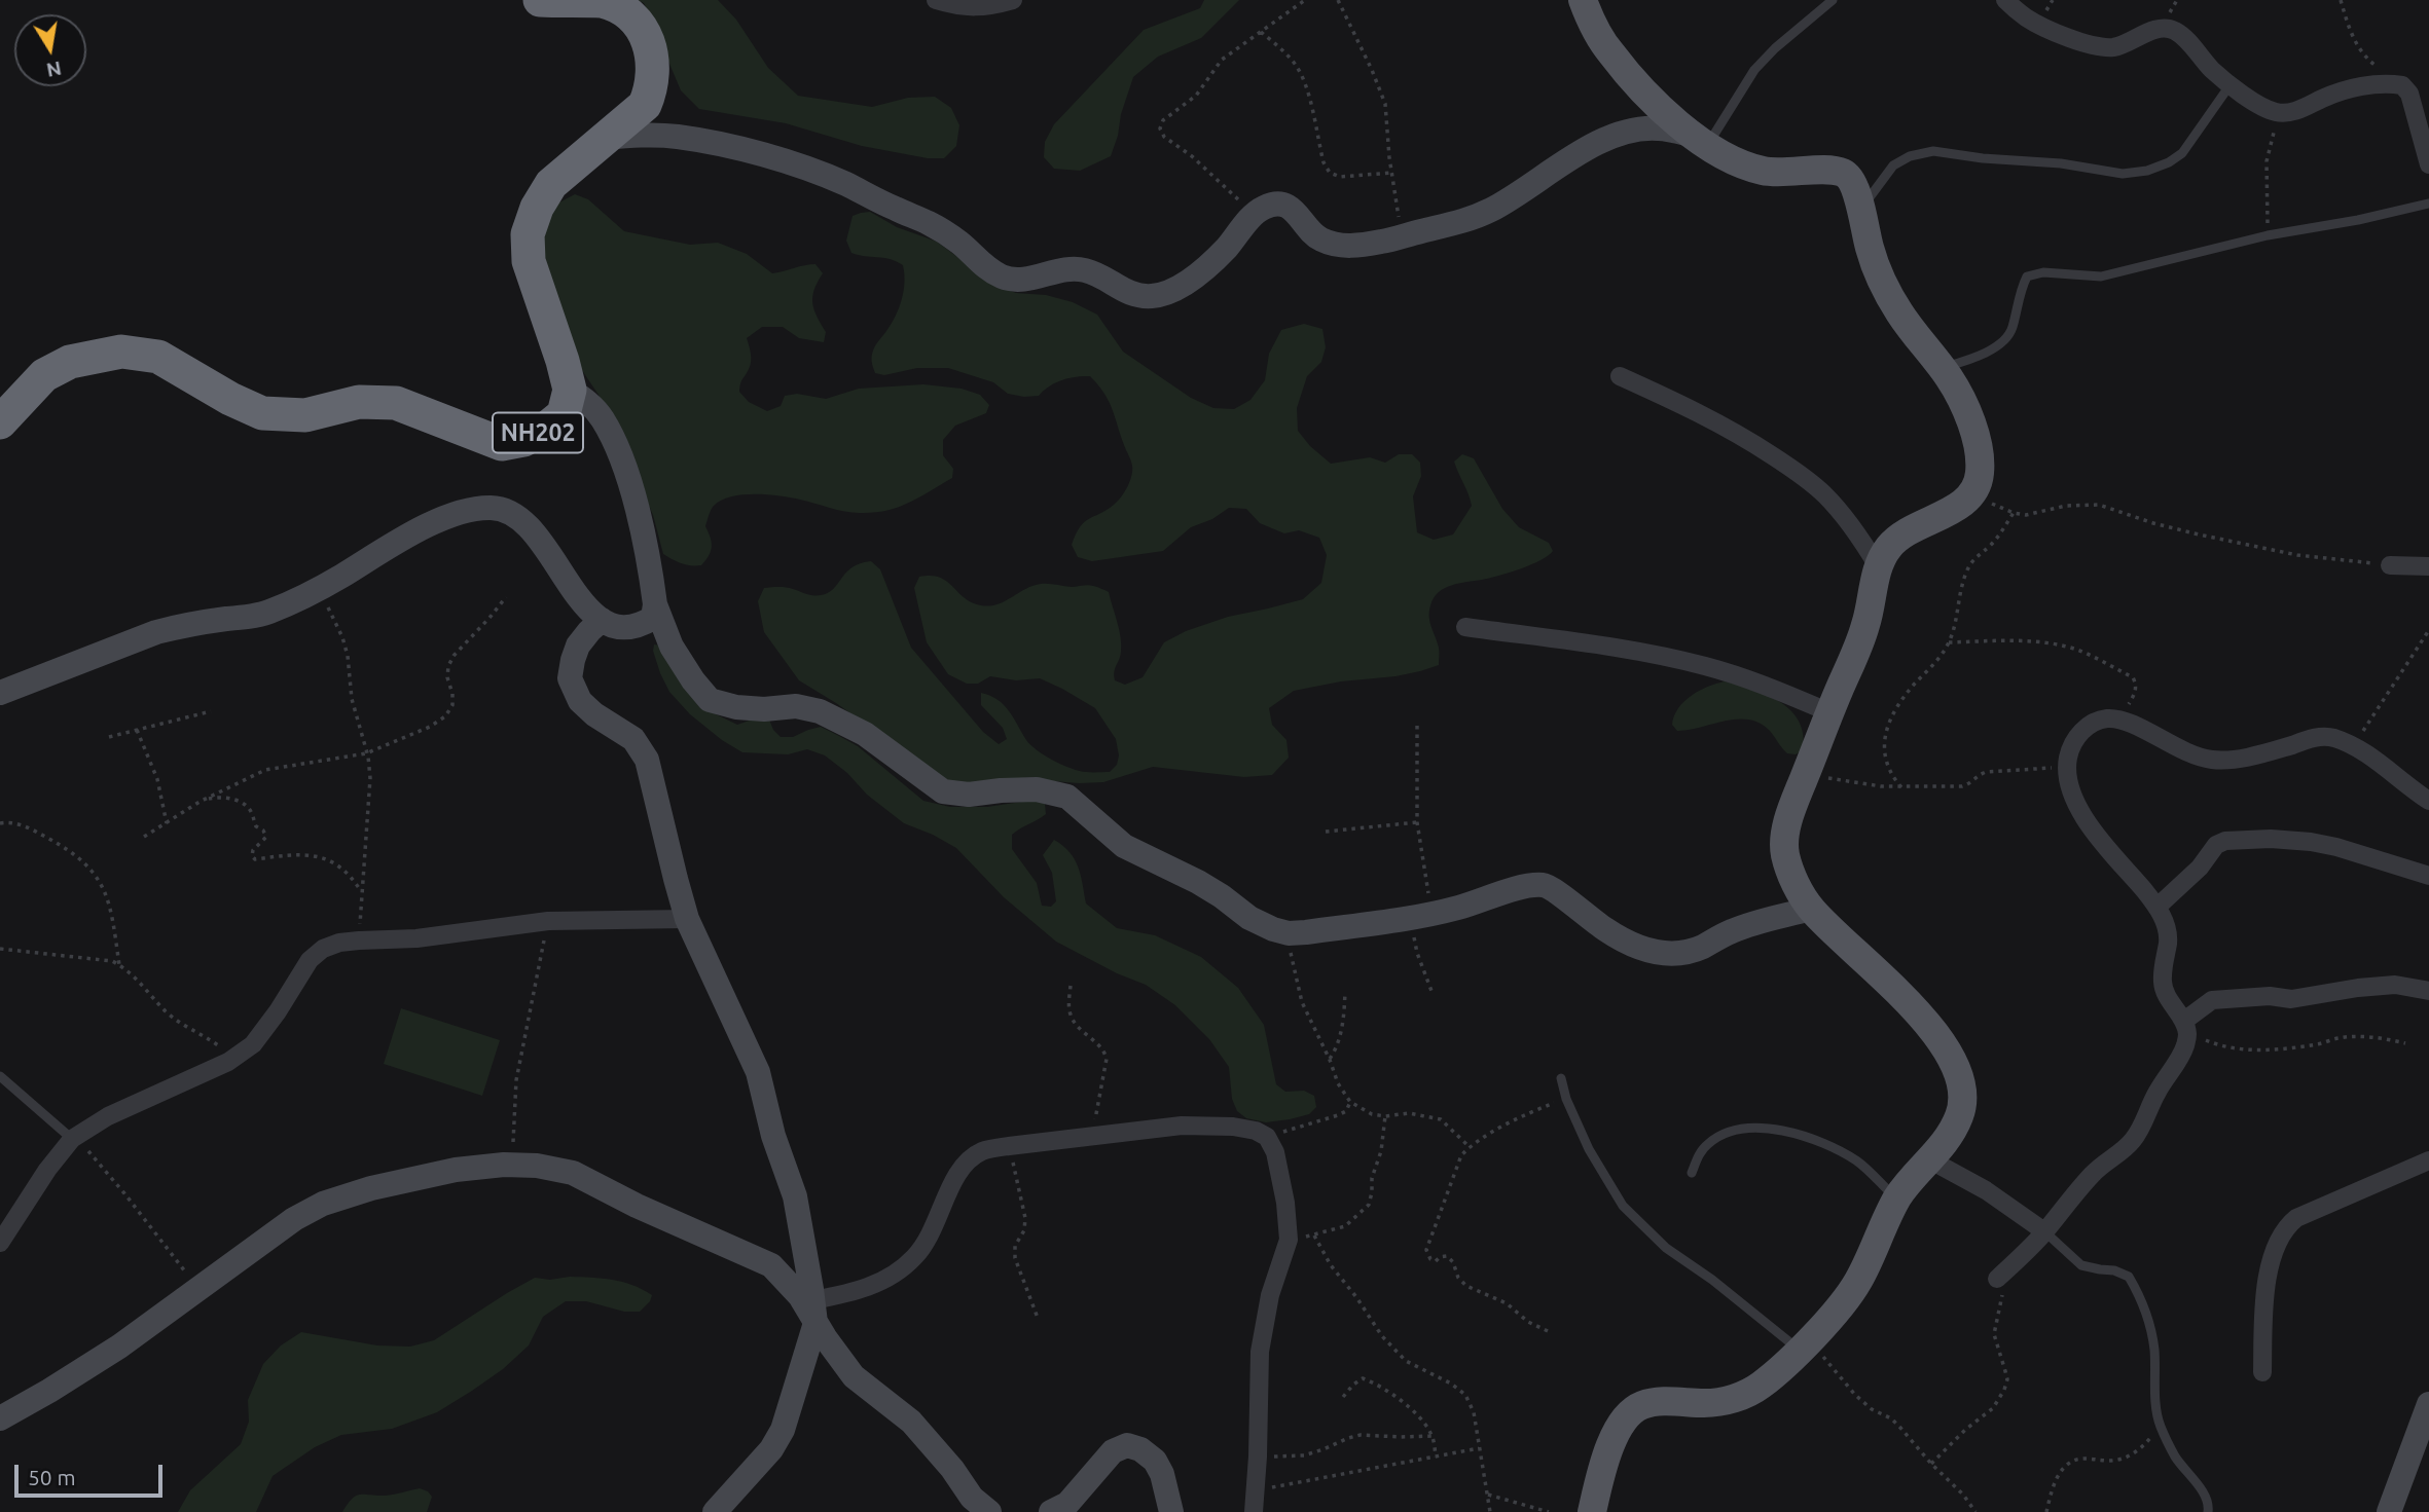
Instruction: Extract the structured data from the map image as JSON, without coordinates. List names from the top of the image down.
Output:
{
  "streets": {
    "highway": ["NH202"]
  },
  "scale_bar": "50 m",
  "north": "bottom"
}
